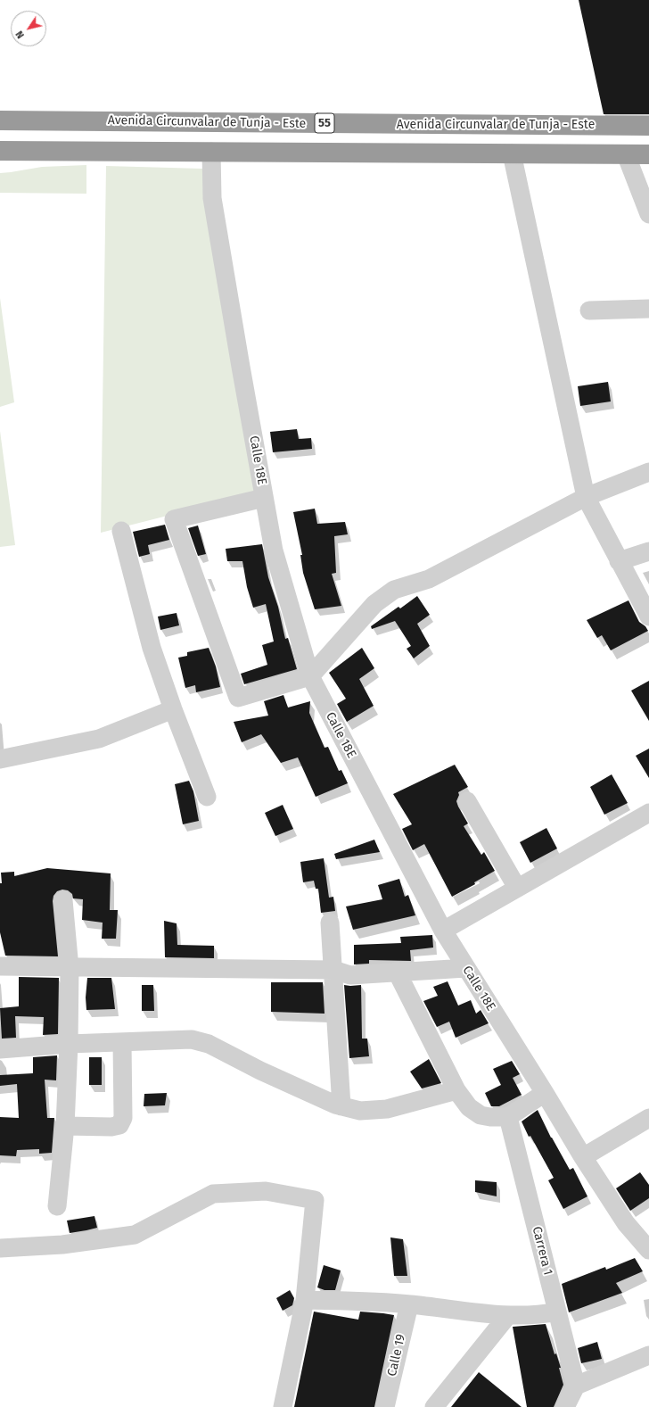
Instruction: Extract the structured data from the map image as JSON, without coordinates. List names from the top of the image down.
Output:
{
  "streets": {
    "highway": ["Avenida Circunvalar de Tunja - Este", "55"],
    "street": ["Calle 18E", "Carrera 1", "Calle 19"]
  },
  "north": "bottom left"
}
